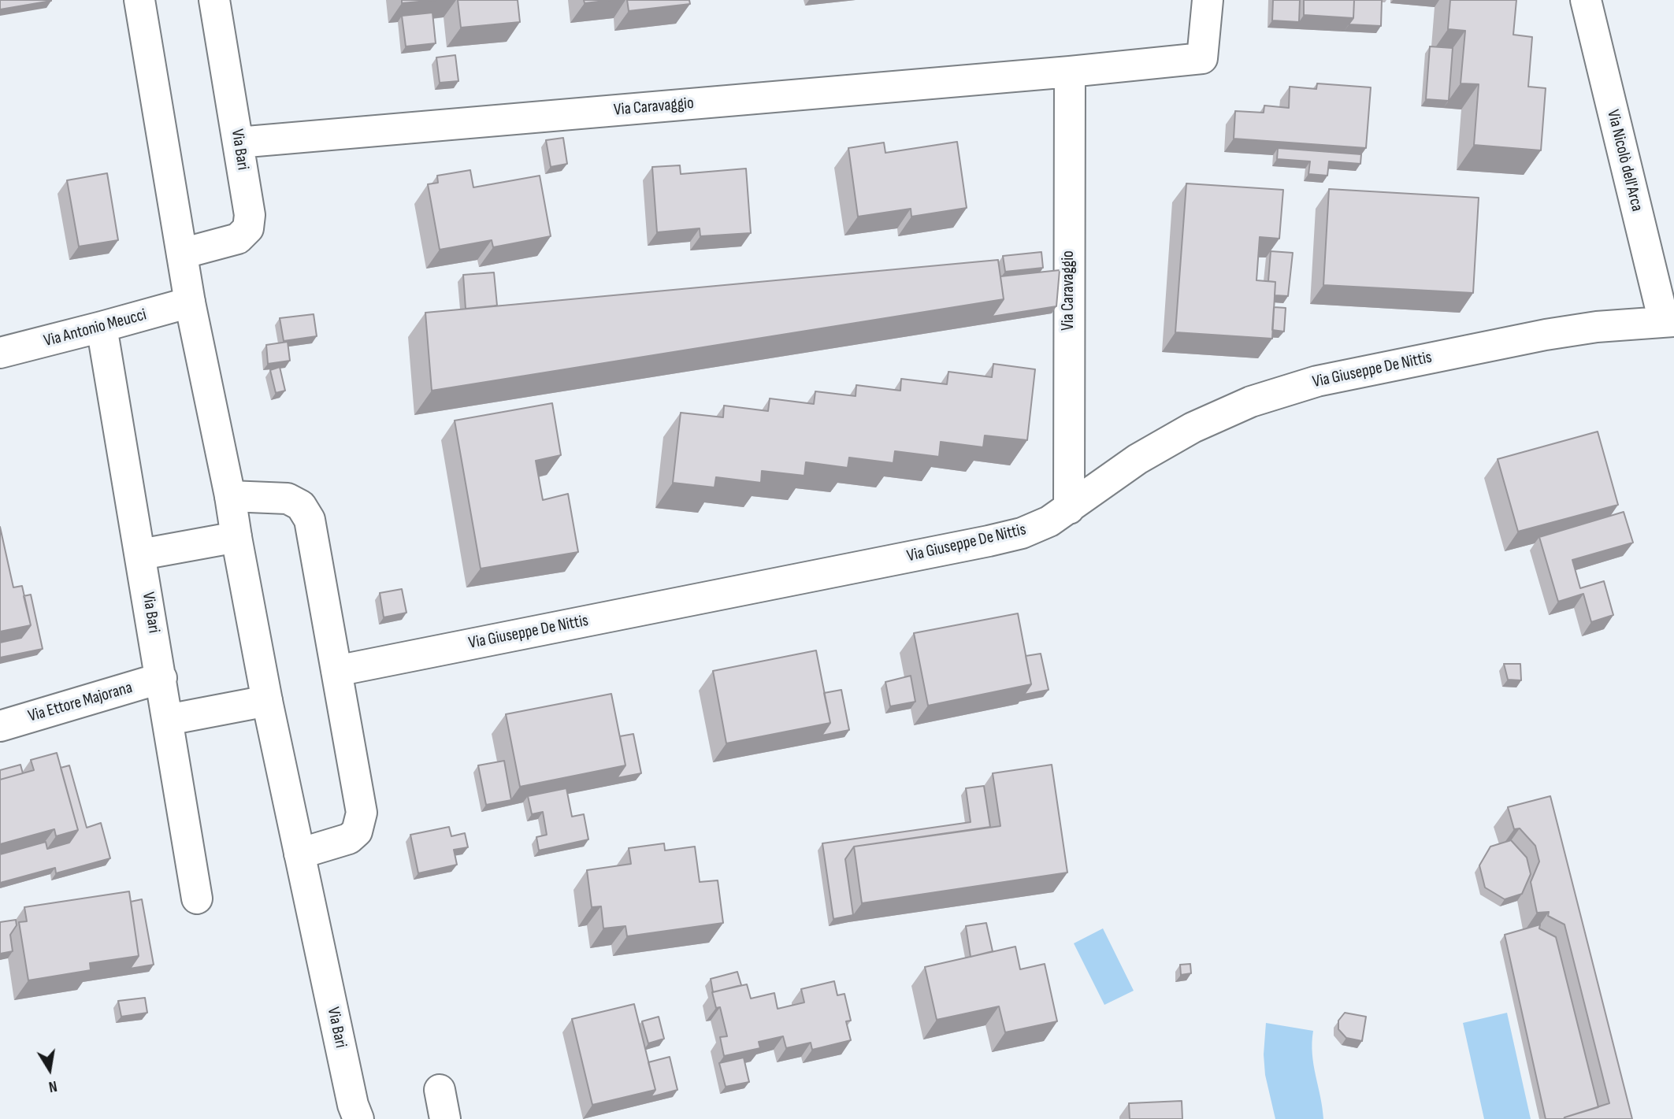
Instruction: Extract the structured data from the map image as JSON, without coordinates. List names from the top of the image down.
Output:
{
  "streets": {
    "street": [
      "Via Caravaggio",
      "Via Bari",
      "Via Nicolò dell'Arca",
      "Via Antonio Meucci",
      "Via Giuseppe De Nittis",
      "Via Ettore Majorana"
    ]
  },
  "crossings": [
    ["Via Caravaggio", "Via Bari"],
    ["Via Caravaggio", "Via Giuseppe De Nittis"],
    ["Via Bari", "Via Antonio Meucci"],
    ["Via Bari", "Via Ettore Majorana"],
    ["Via Nicolò dell'Arca", "Via Giuseppe De Nittis"]
  ],
  "north": "bottom"
}
